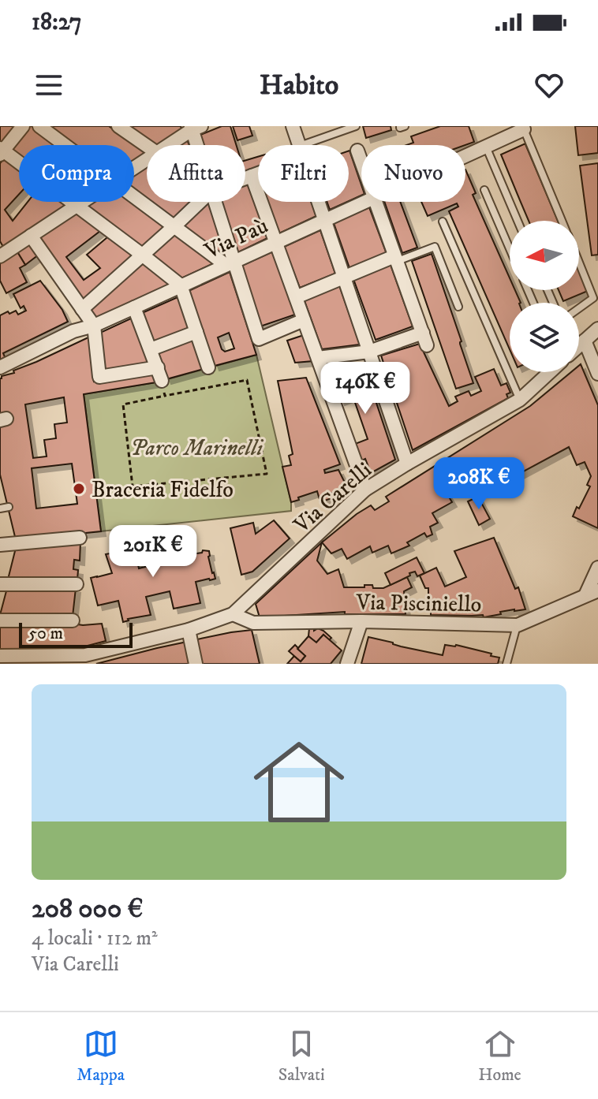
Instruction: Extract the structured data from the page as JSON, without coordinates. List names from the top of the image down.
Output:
{
  "streets": {
    "street": ["Via Paù", "Via Carelli", "Via Pisciniello"]
  },
  "crossings": [
    ["Via Carelli", "Via Pisciniello"]
  ],
  "parks": ["Parco Marinelli"],
  "places": ["Braceria Fidelfo"],
  "scale_bar": "50 m",
  "north": "left",
  "page": {
    "status": "18:27",
    "header": "Habito",
    "chip": [
      "Compra",
      "Affitta",
      "Filtri",
      "Nuovo"
    ],
    "price": ["146K €", "208K €", "201K €"],
    "scale": "50 m",
    "list": [
      {
        "name": "208 000 €",
        "note": "4 locali · 112 m² · Via Carelli"
      }
    ],
    "tabs": ["Mappa", "Salvati", "Home"]
  }
}
